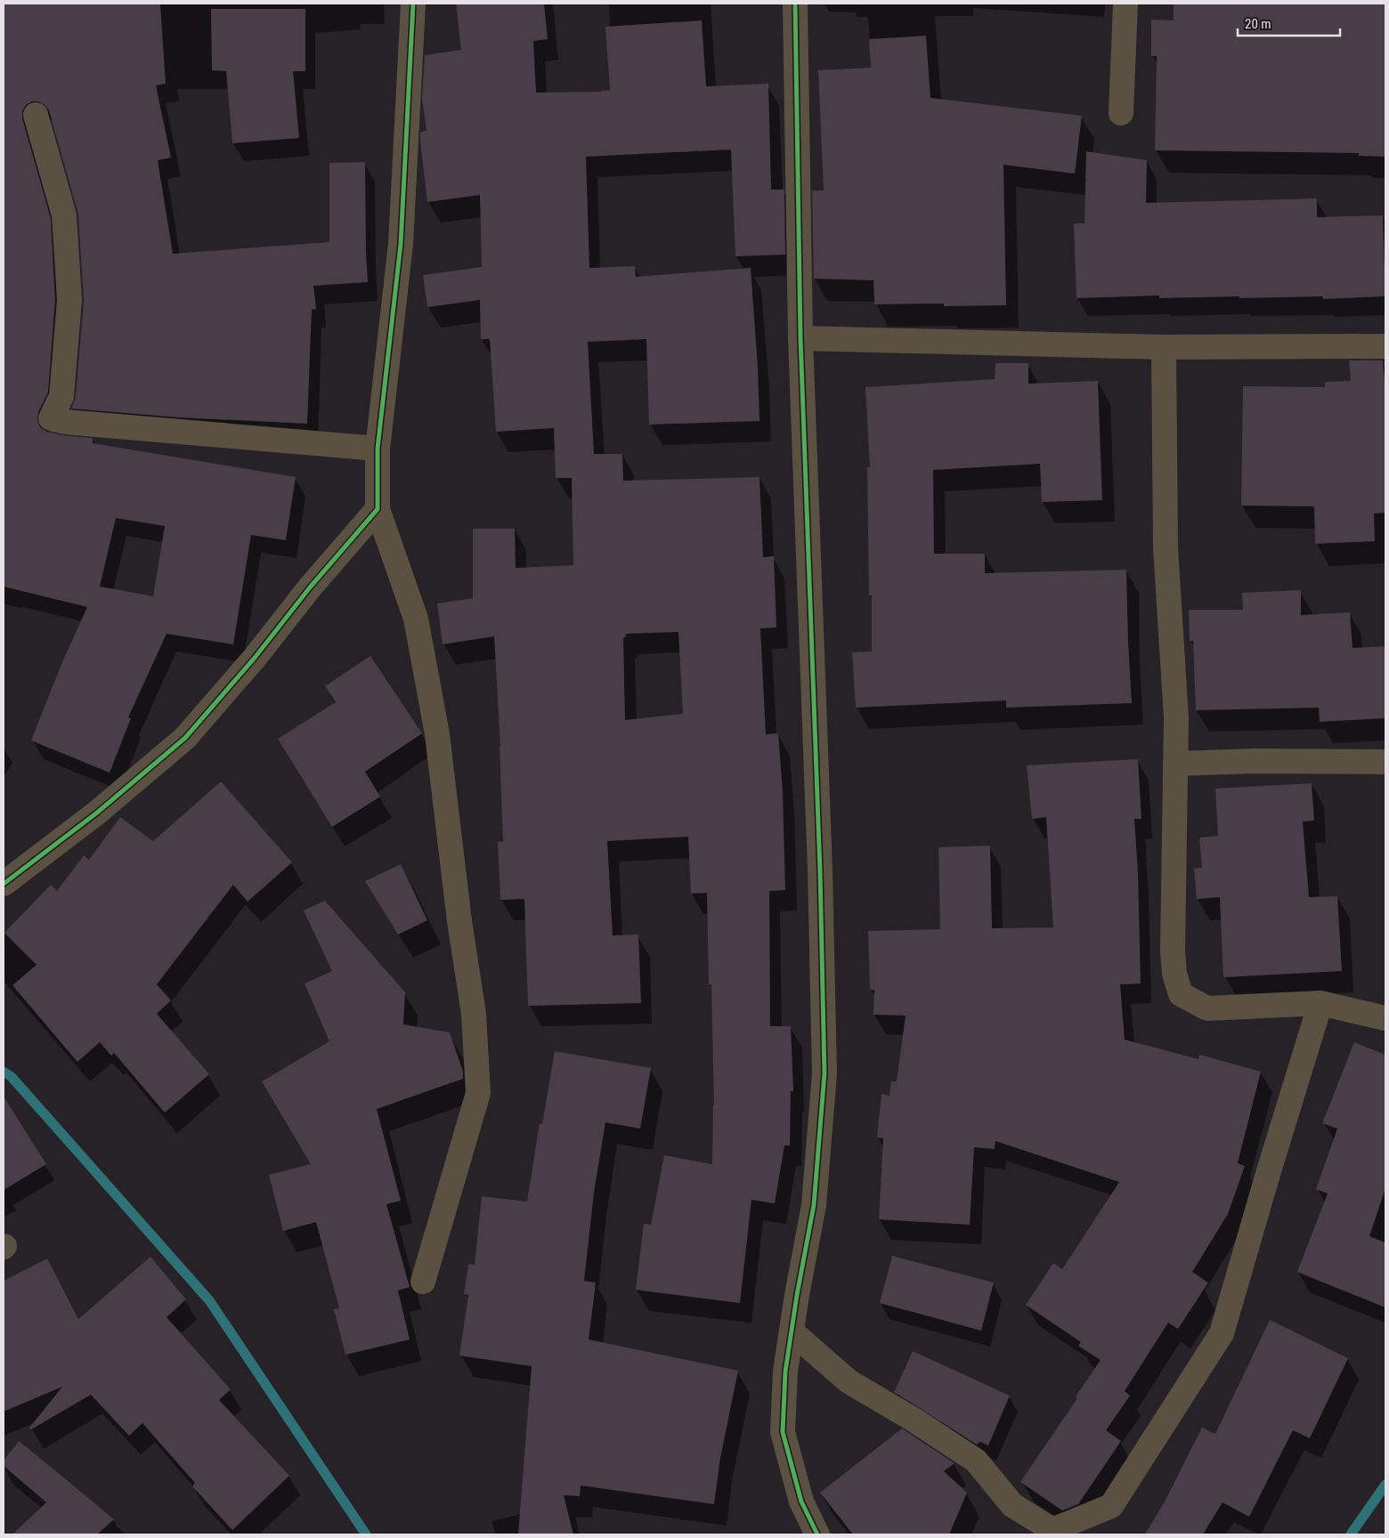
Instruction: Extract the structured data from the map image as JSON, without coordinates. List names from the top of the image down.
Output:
{
  "scale_bar": "20 m"
}
